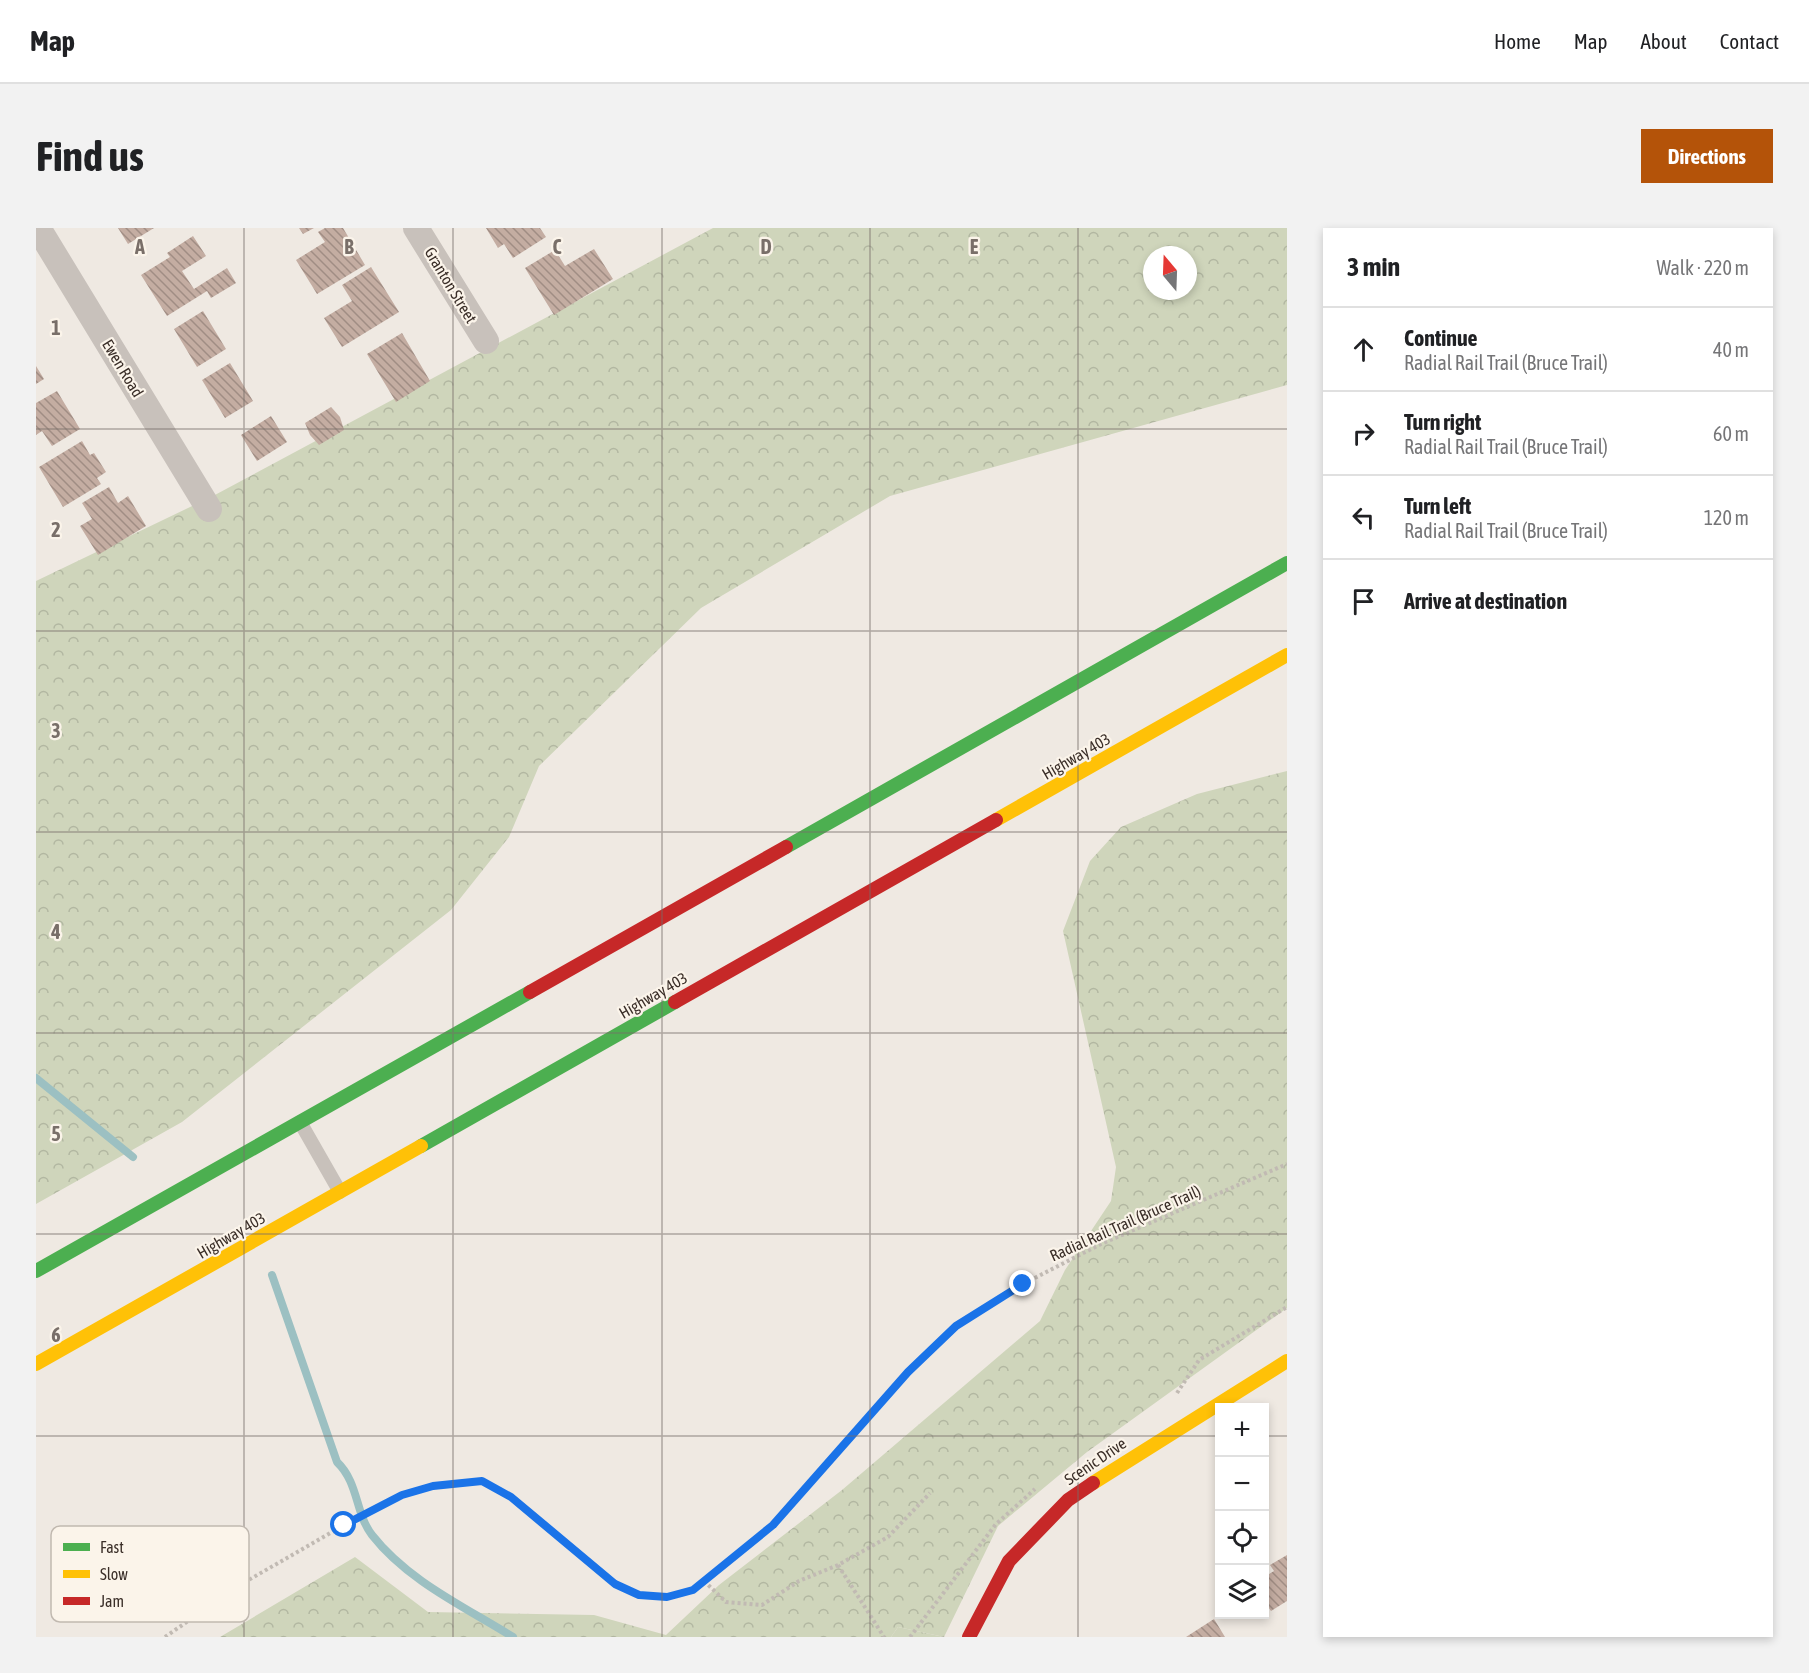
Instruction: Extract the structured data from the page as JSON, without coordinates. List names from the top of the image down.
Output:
{
  "streets": {
    "main road": ["Highway 403", "Scenic Drive"],
    "street": ["Granton Street", "Ewen Road"],
    "path": ["Radial Rail Trail (Bruce Trail)"]
  },
  "legend": ["Fast", "Slow", "Jam"],
  "north": "top",
  "page": {
    "header": "Map",
    "nav": [
      "Home",
      "Map",
      "About",
      "Contact"
    ],
    "buttons": "Directions",
    "title": "Find us",
    "heading": ["3 min", "Walk · 220 m"],
    "list": [
      ["Continue", "Radial Rail Trail (Bruce Trail)", "40 m"],
      ["Turn right", "Radial Rail Trail (Bruce Trail)", "60 m"],
      ["Turn left", "Radial Rail Trail (Bruce Trail)", "120 m"],
      "Arrive at destination"
    ],
    "map_buttons": ["+", "−"]
  },
  "grid": {
    "columns": [
      "A",
      "B",
      "C",
      "D",
      "E"
    ],
    "rows": [
      "1",
      "2",
      "3",
      "4",
      "5",
      "6"
    ]
  }
}
